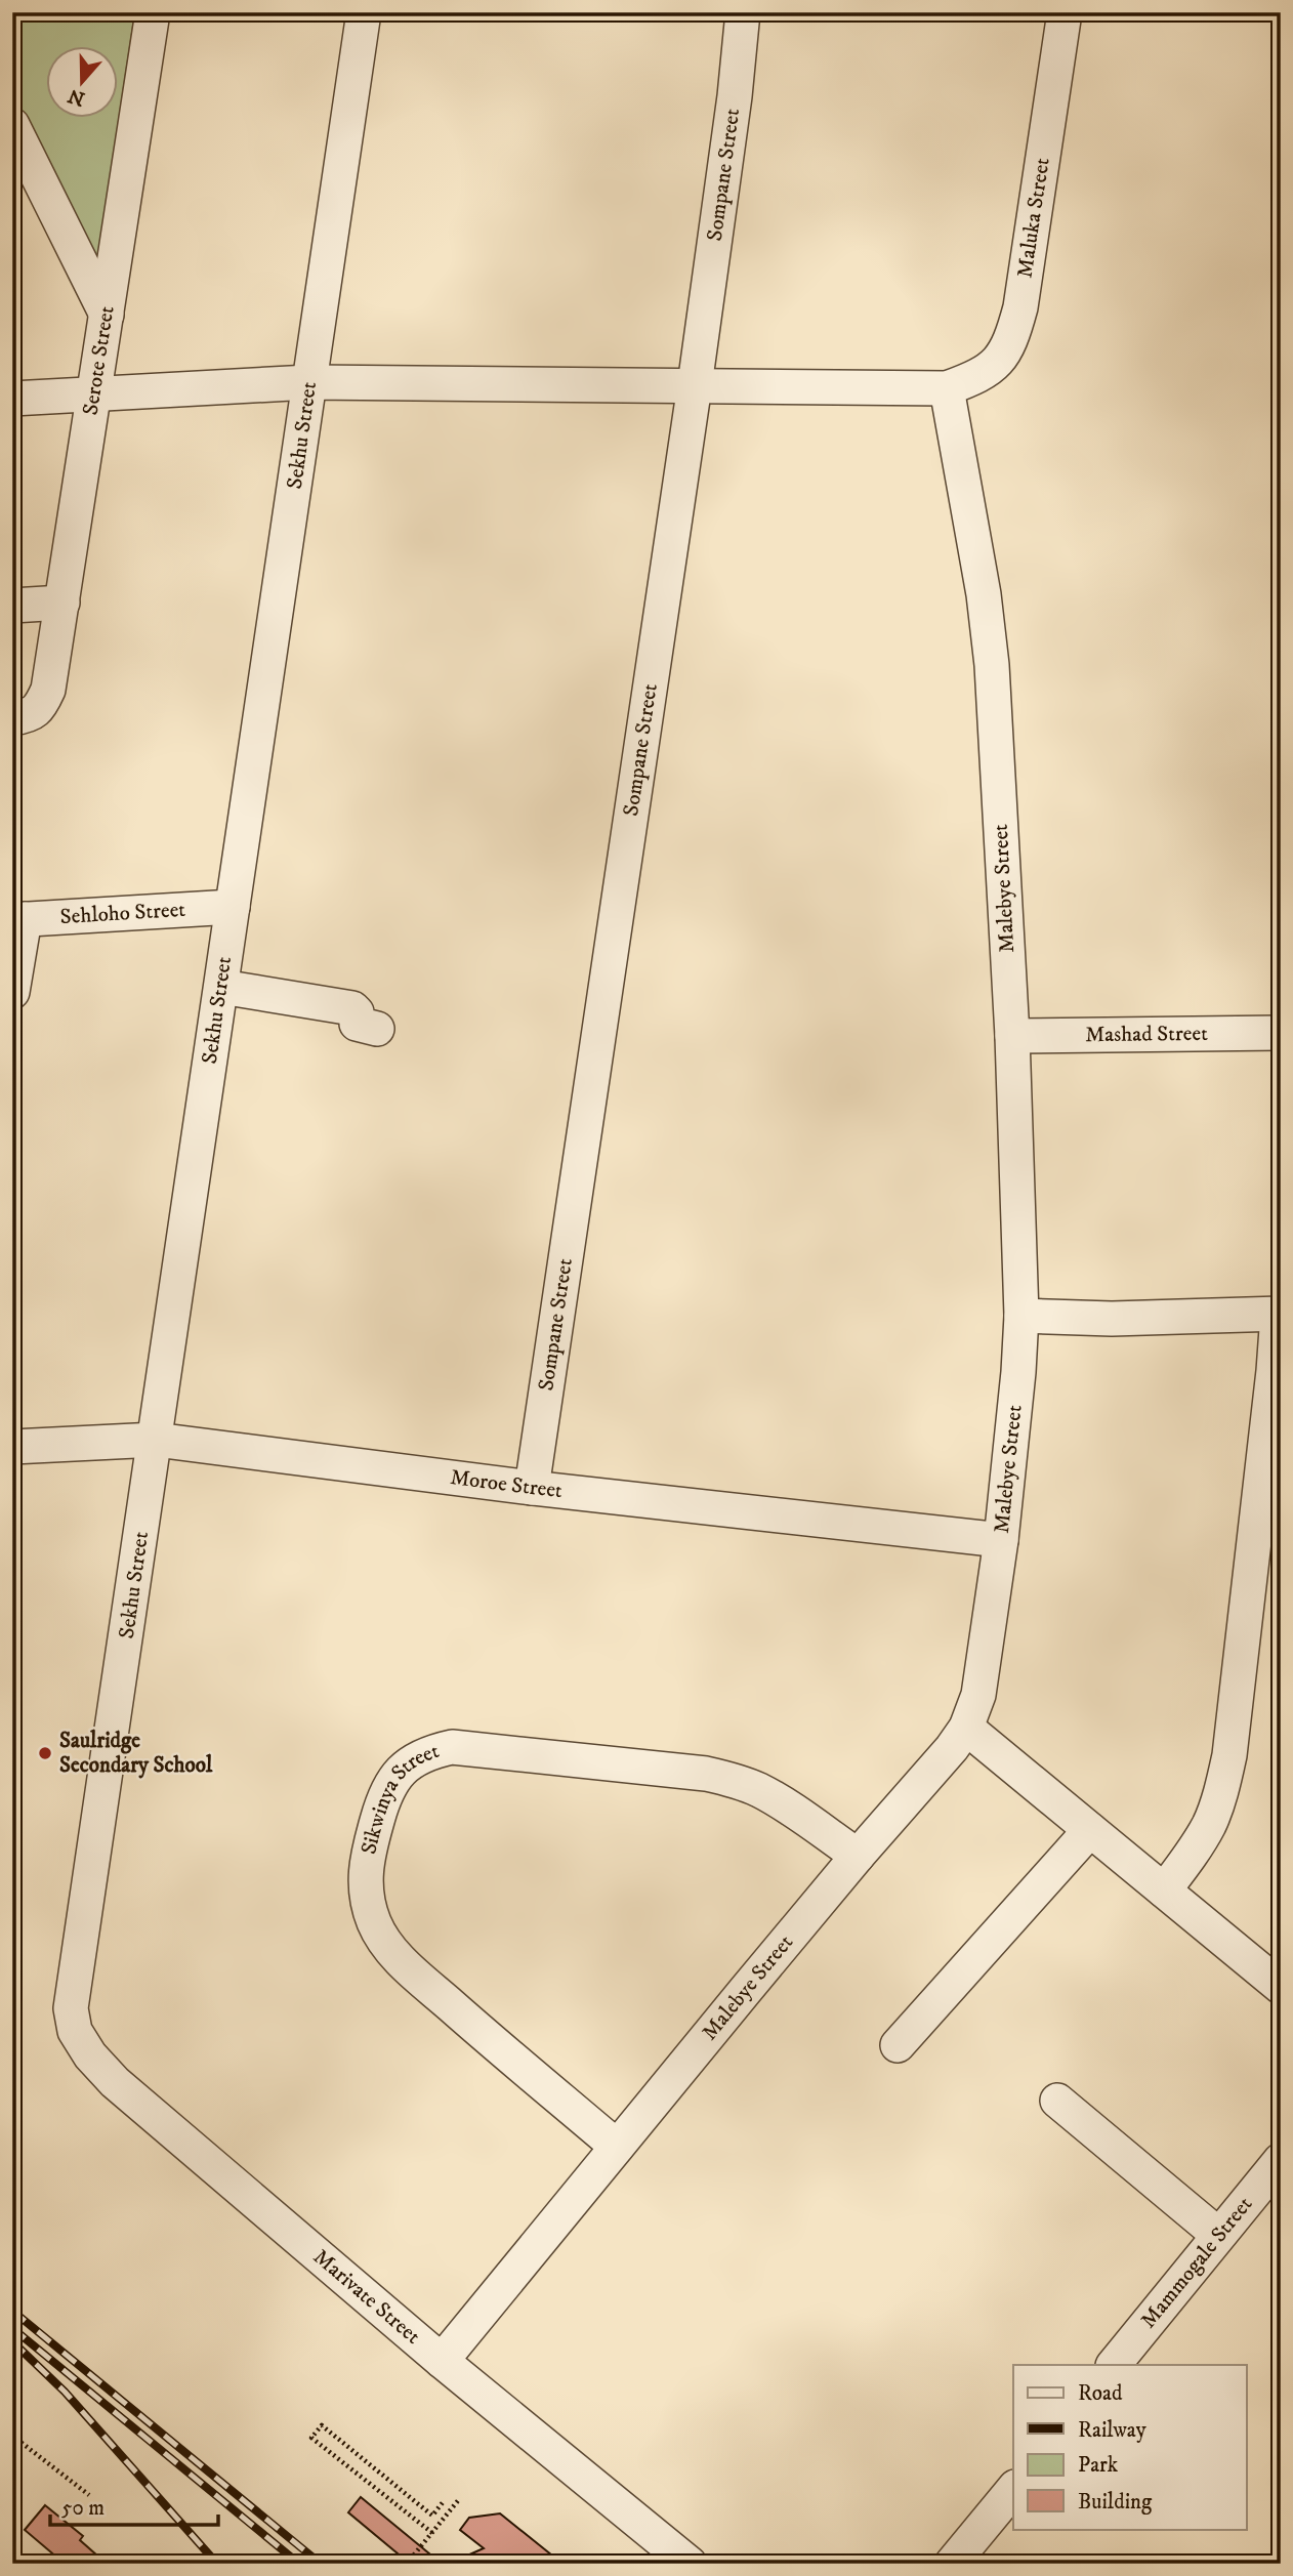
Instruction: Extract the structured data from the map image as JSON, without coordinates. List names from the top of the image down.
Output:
{
  "streets": {
    "street": [
      "Sompane Street",
      "Maluka Street",
      "Serote Street",
      "Sekhu Street",
      "Malebye Street",
      "Sehloho Street",
      "Mashad Street",
      "Moroe Street",
      "Sikwinya Street",
      "Mammogale Street",
      "Marivate Street"
    ]
  },
  "crossings": [
    ["Sompane Street", "Moroe Street"],
    ["Maluka Street", "Malebye Street"],
    ["Sekhu Street", "Sehloho Street"],
    ["Sekhu Street", "Moroe Street"],
    ["Sekhu Street", "Marivate Street"],
    ["Malebye Street", "Mashad Street"],
    ["Malebye Street", "Moroe Street"],
    ["Malebye Street", "Sikwinya Street"],
    ["Malebye Street", "Marivate Street"]
  ],
  "places": ["Saulridge Secondary School"],
  "legend": [
    "Road",
    "Railway",
    "Park",
    "Building"
  ],
  "scale_bar": "50 m",
  "north": "bottom"
}
